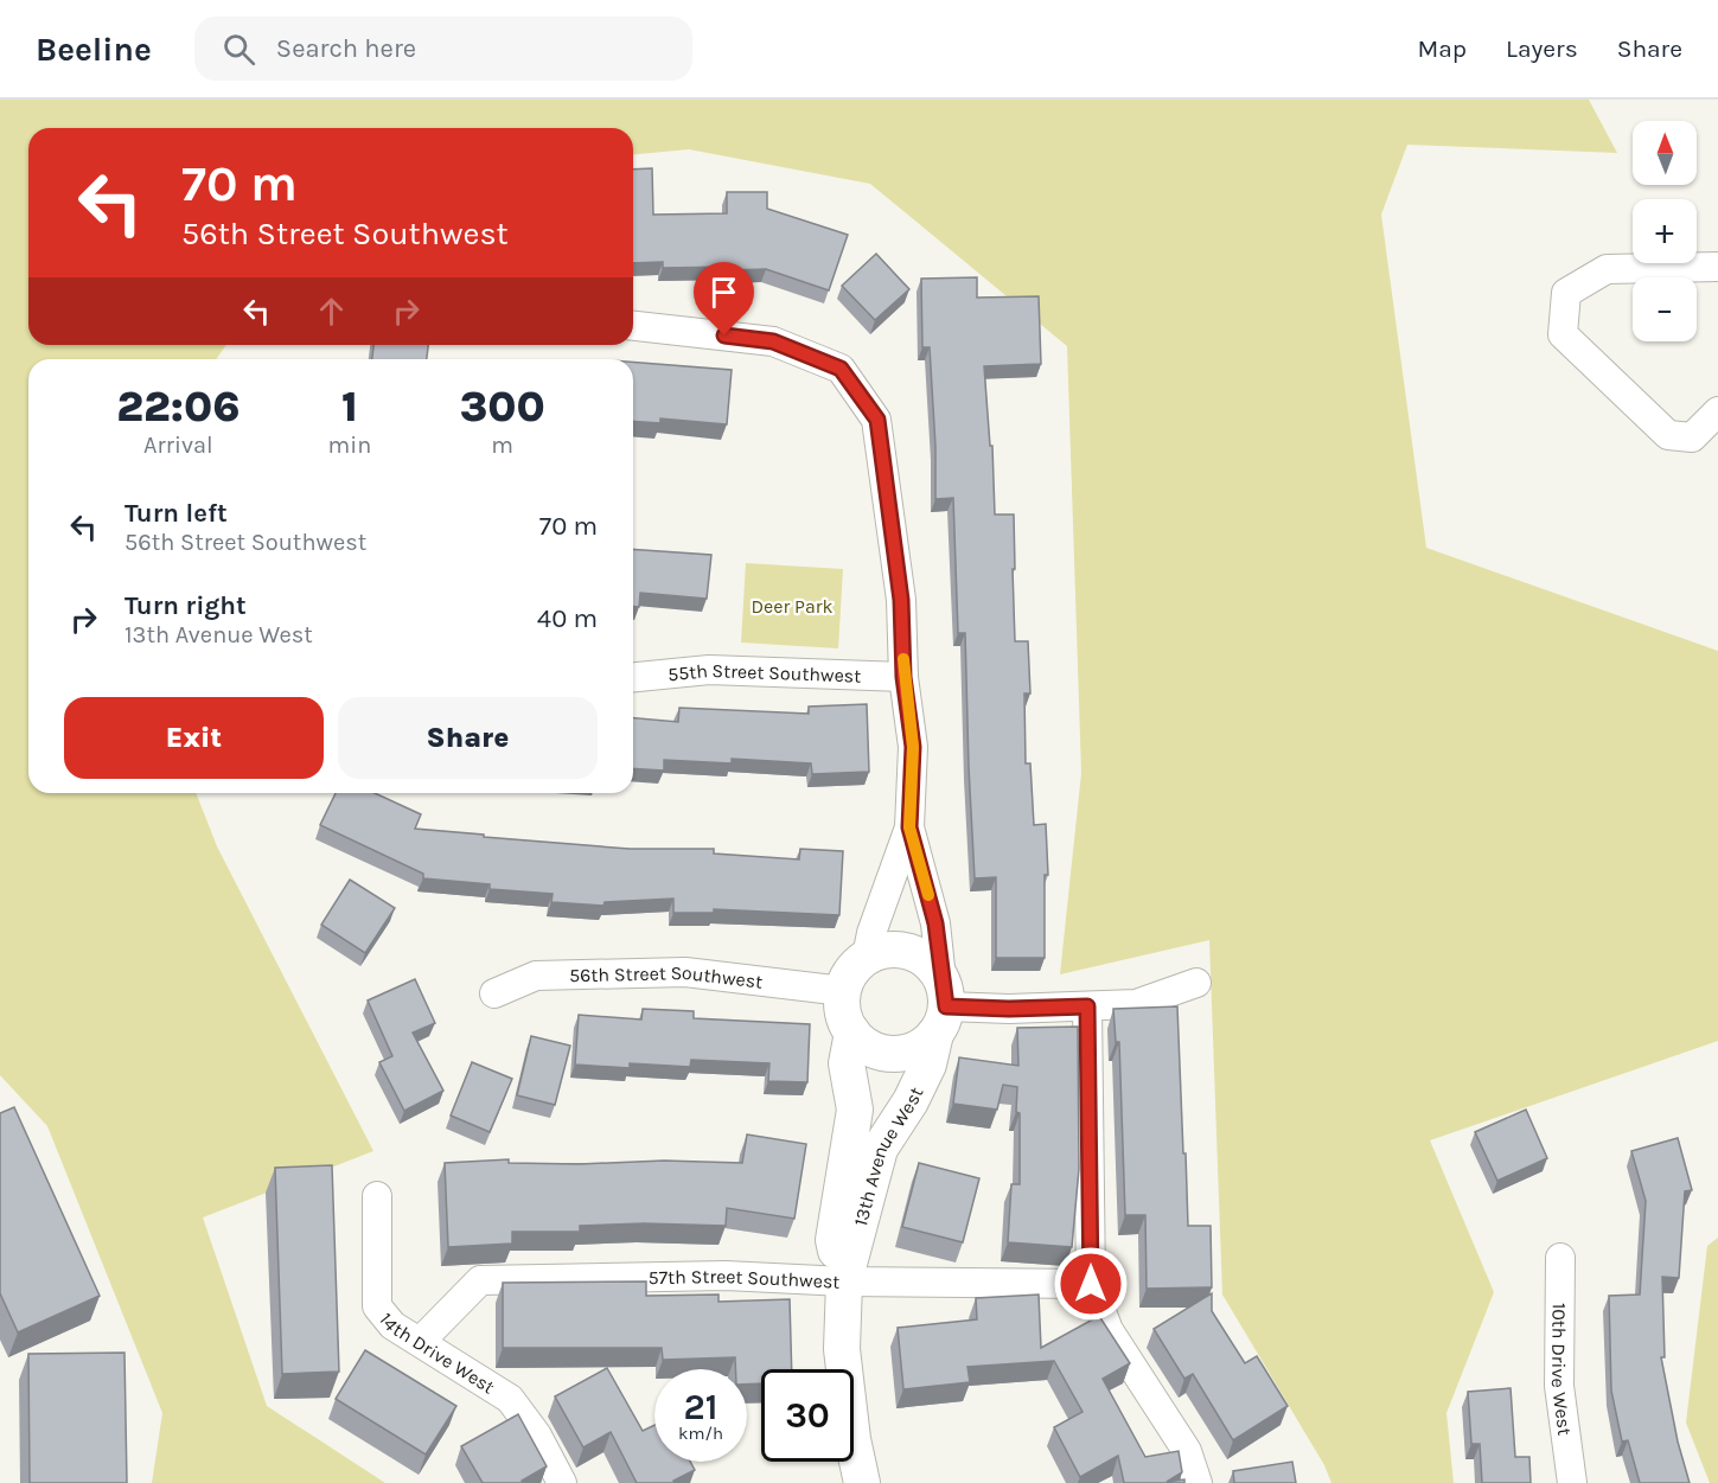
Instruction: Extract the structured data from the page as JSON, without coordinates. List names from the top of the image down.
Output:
{
  "streets": {
    "street": [
      "55th Street Southwest",
      "56th Street Southwest",
      "13th Avenue West",
      "57th Street Southwest",
      "14th Drive West",
      "10th Drive West"
    ]
  },
  "crossings": [
    ["55th Street Southwest", "13th Avenue West"],
    ["56th Street Southwest", "13th Avenue West"],
    ["13th Avenue West", "57th Street Southwest"],
    ["57th Street Southwest", "14th Drive West"]
  ],
  "parks": ["Deer Park"],
  "north": "top",
  "page": {
    "header": "Beeline",
    "search": "Search here",
    "nav": ["Map", "Layers", "Share"],
    "map_buttons": ["+", "−"],
    "turn": ["70 m", "56th Street Southwest"],
    "eta": [
      "22:06",
      "Arrival",
      "1",
      "min",
      "300",
      "m"
    ],
    "list": [
      {
        "name": "Turn left",
        "note": "56th Street Southwest",
        "value": "70 m"
      },
      {
        "name": "Turn right",
        "note": "13th Avenue West",
        "value": "40 m"
      }
    ],
    "buttons": ["Exit", "Share"],
    "speed": "21 km/h",
    "limit": "30"
  }
}
